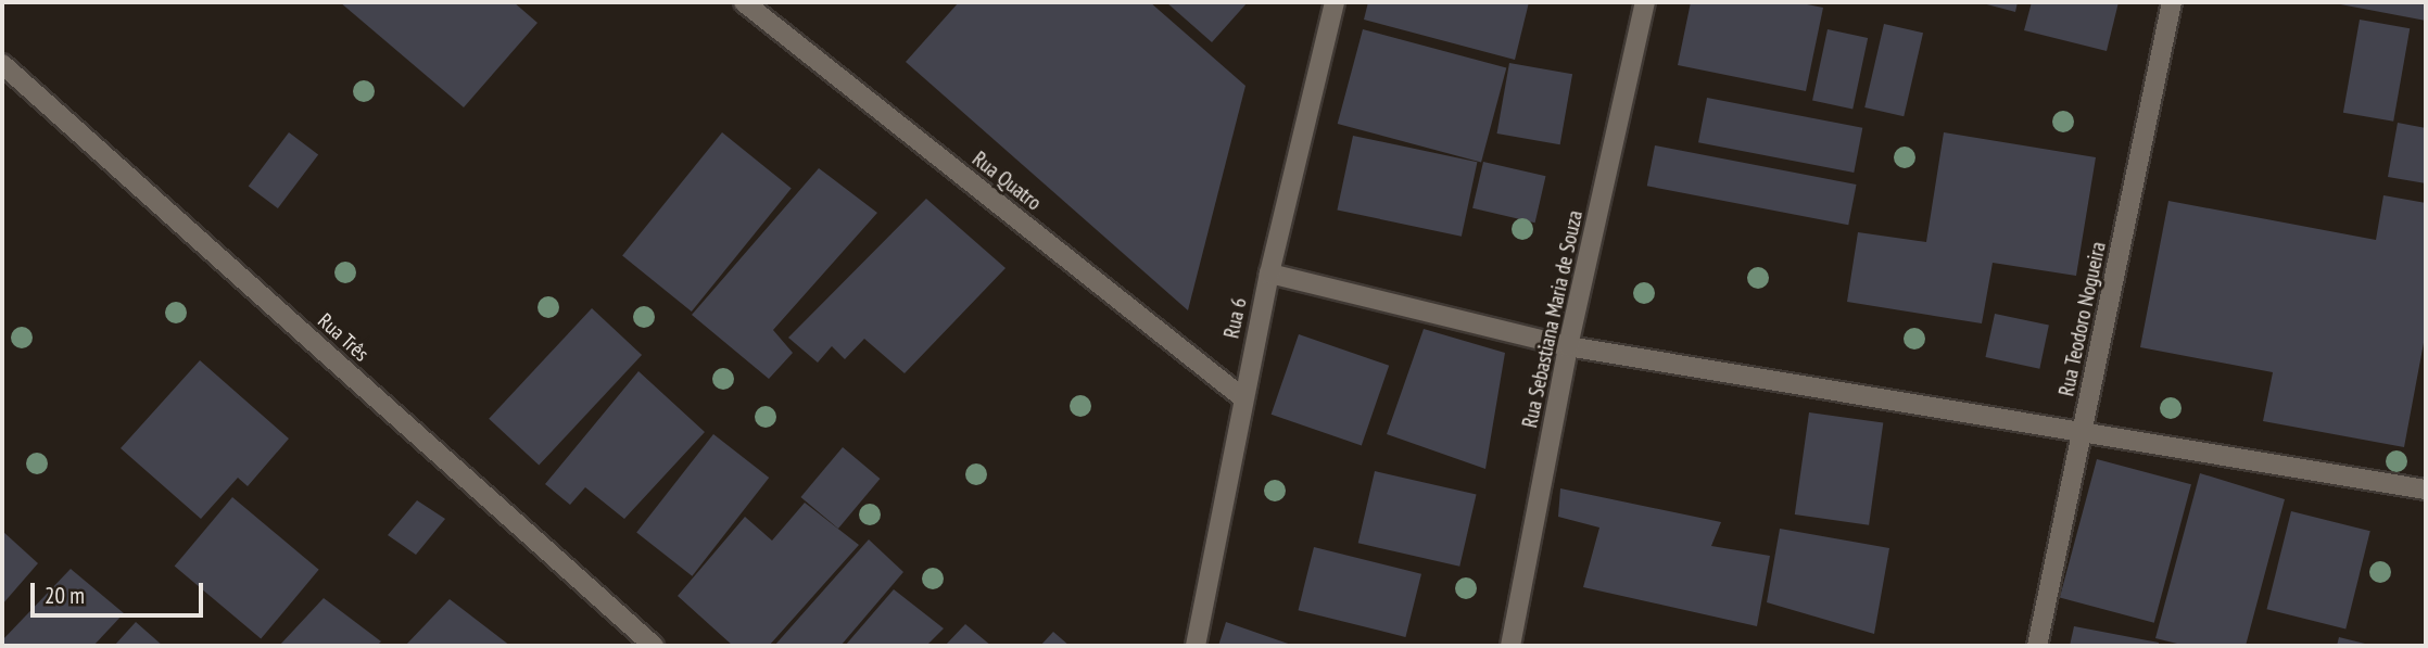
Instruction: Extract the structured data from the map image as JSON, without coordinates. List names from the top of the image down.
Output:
{
  "streets": {
    "street": [
      "Rua Quatro",
      "Rua 6",
      "Rua Sebastiana Maria de Souza",
      "Rua Teodoro Nogueira",
      "Rua Três"
    ]
  },
  "crossings": [
    ["Rua Quatro", "Rua 6"]
  ],
  "scale_bar": "20 m"
}
